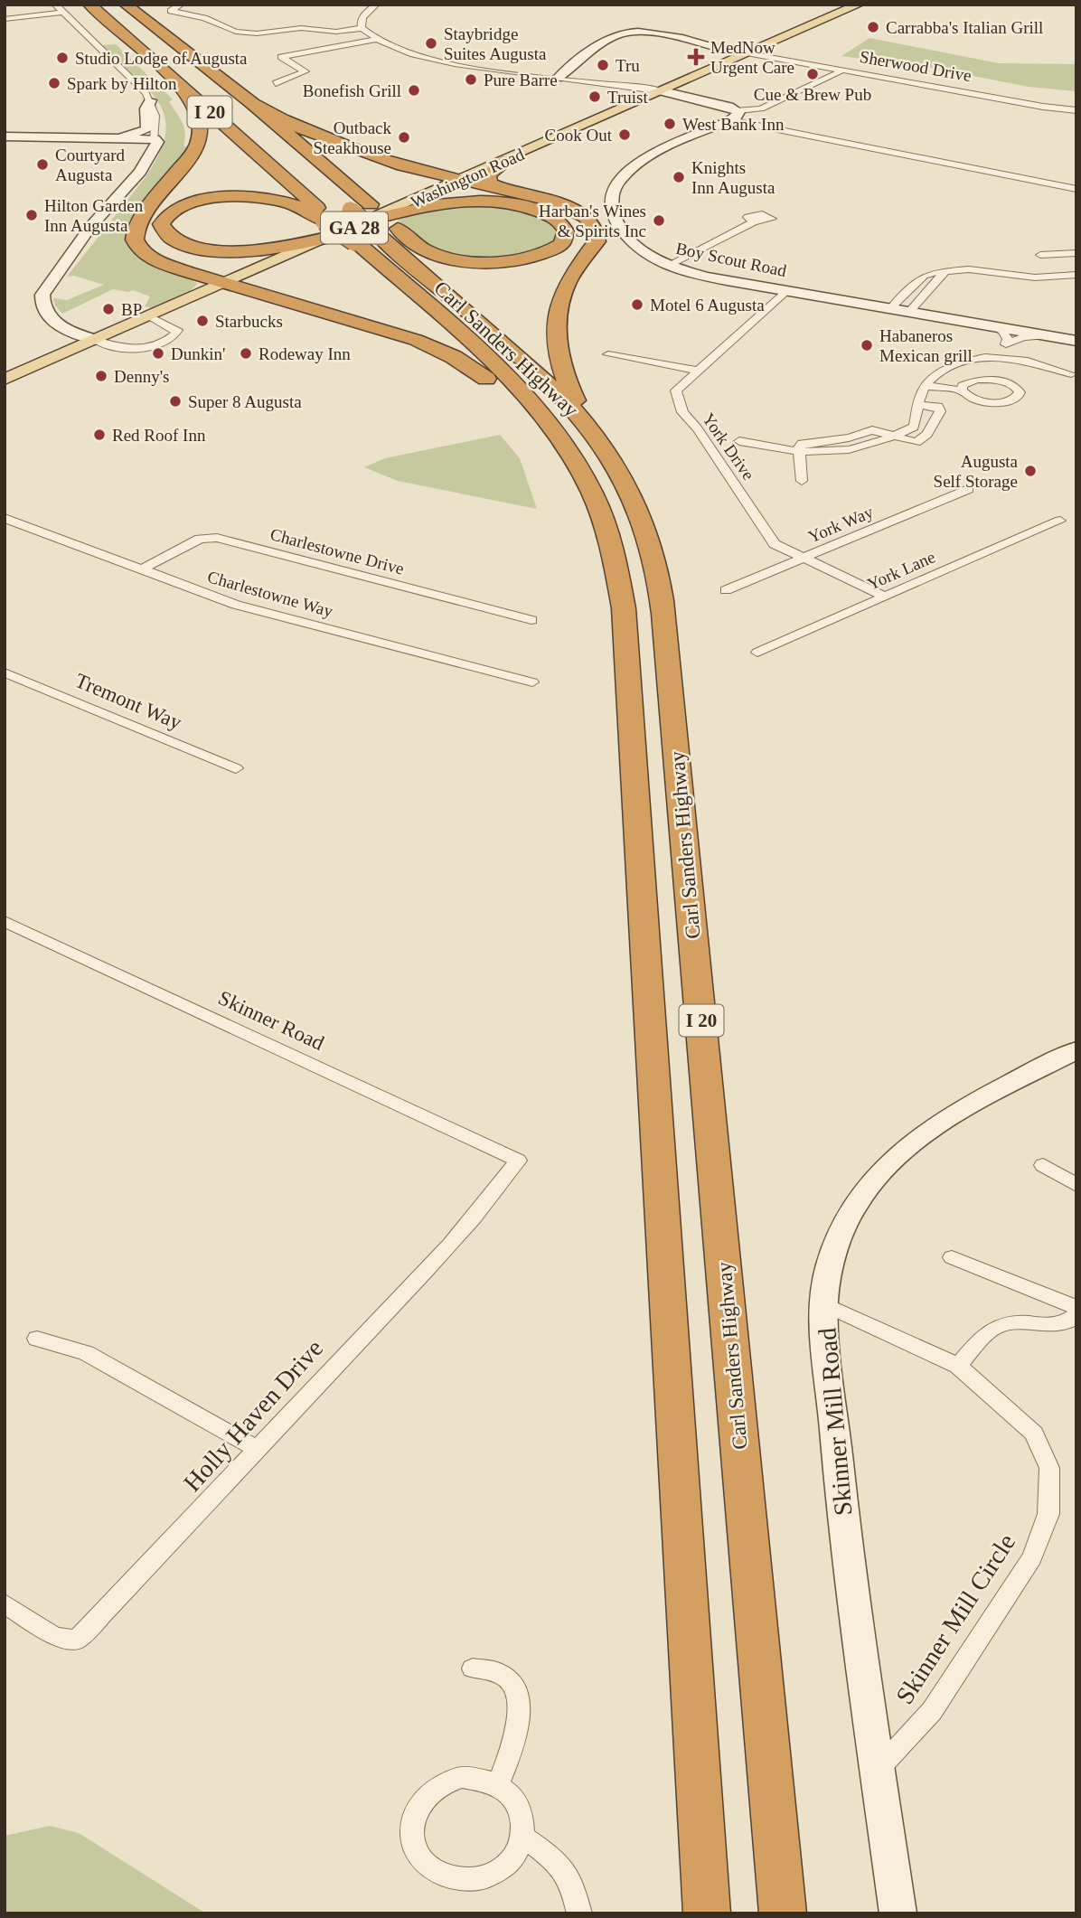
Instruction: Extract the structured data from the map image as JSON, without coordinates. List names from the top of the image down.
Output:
{
  "streets": {
    "highway": ["I 20", "Carl Sanders Highway"],
    "main road": ["Washington Road", "GA 28"],
    "street": [
      "Sherwood Drive",
      "Boy Scout Road",
      "York Drive",
      "York Way",
      "Charlestowne Drive",
      "York Lane",
      "Charlestowne Way",
      "Tremont Way",
      "Skinner Road",
      "Holly Haven Drive",
      "Skinner Mill Road",
      "Skinner Mill Circle"
    ]
  },
  "crossings": [
    ["Sherwood Drive", "Washington Road"],
    ["Washington Road", "Carl Sanders Highway"],
    ["Boy Scout Road", "York Drive"],
    ["York Drive", "York Way"],
    ["York Drive", "York Lane"],
    ["Charlestowne Drive", "Charlestowne Way"],
    ["Skinner Road", "Holly Haven Drive"],
    ["Skinner Mill Road", "Skinner Mill Circle"]
  ],
  "places": {
    "other": [
      "Carrabba's Italian Grill",
      "Staybridge Suites Augusta",
      "Studio Lodge of Augusta",
      "Tru",
      "Cue & Brew Pub",
      "Pure Barre",
      "Spark by Hilton",
      "Bonefish Grill",
      "Truist",
      "West Bank Inn",
      "Cook Out",
      "Outback Steakhouse",
      "Courtyard Augusta",
      "Knights Inn Augusta",
      "Hilton Garden Inn Augusta",
      "Harban's Wines & Spirits Inc",
      "Motel 6 Augusta",
      "BP",
      "Starbucks",
      "Habaneros Mexican grill",
      "Dunkin'",
      "Rodeway Inn",
      "Denny's",
      "Super 8 Augusta",
      "Red Roof Inn",
      "Augusta Self Storage"
    ],
    "health": ["MedNow Urgent Care"]
  }
}
